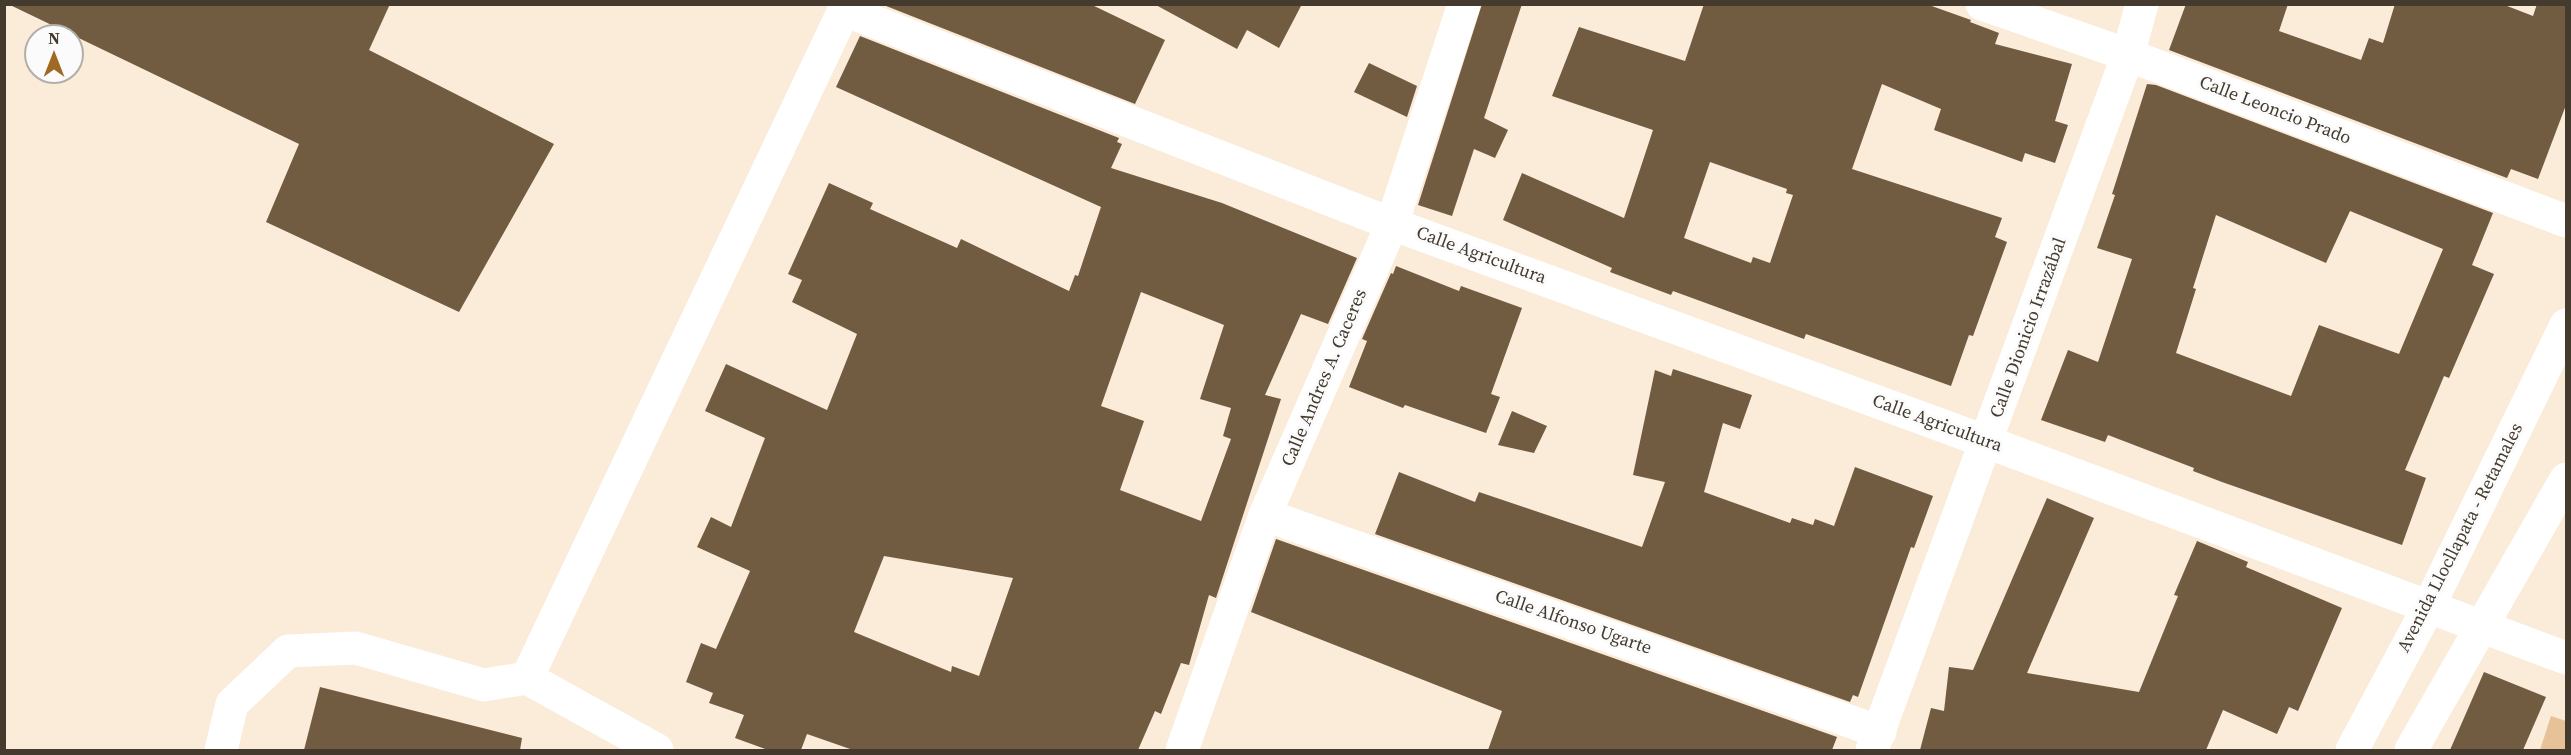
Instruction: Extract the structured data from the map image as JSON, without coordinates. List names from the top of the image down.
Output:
{
  "streets": {
    "street": [
      "Calle Leoncio Prado",
      "Calle Agricultura",
      "Calle Dionicio Irrazábal",
      "Calle Andres A. Caceres",
      "Avenida Llocllapata - Retamales",
      "Calle Alfonso Ugarte"
    ]
  },
  "crossings": [
    ["Calle Leoncio Prado", "Calle Dionicio Irrazábal"],
    ["Calle Agricultura", "Calle Dionicio Irrazábal"],
    ["Calle Agricultura", "Calle Andres A. Caceres"],
    ["Calle Agricultura", "Avenida Llocllapata - Retamales"],
    ["Calle Dionicio Irrazábal", "Calle Alfonso Ugarte"],
    ["Calle Andres A. Caceres", "Calle Alfonso Ugarte"]
  ],
  "north": "top"
}
